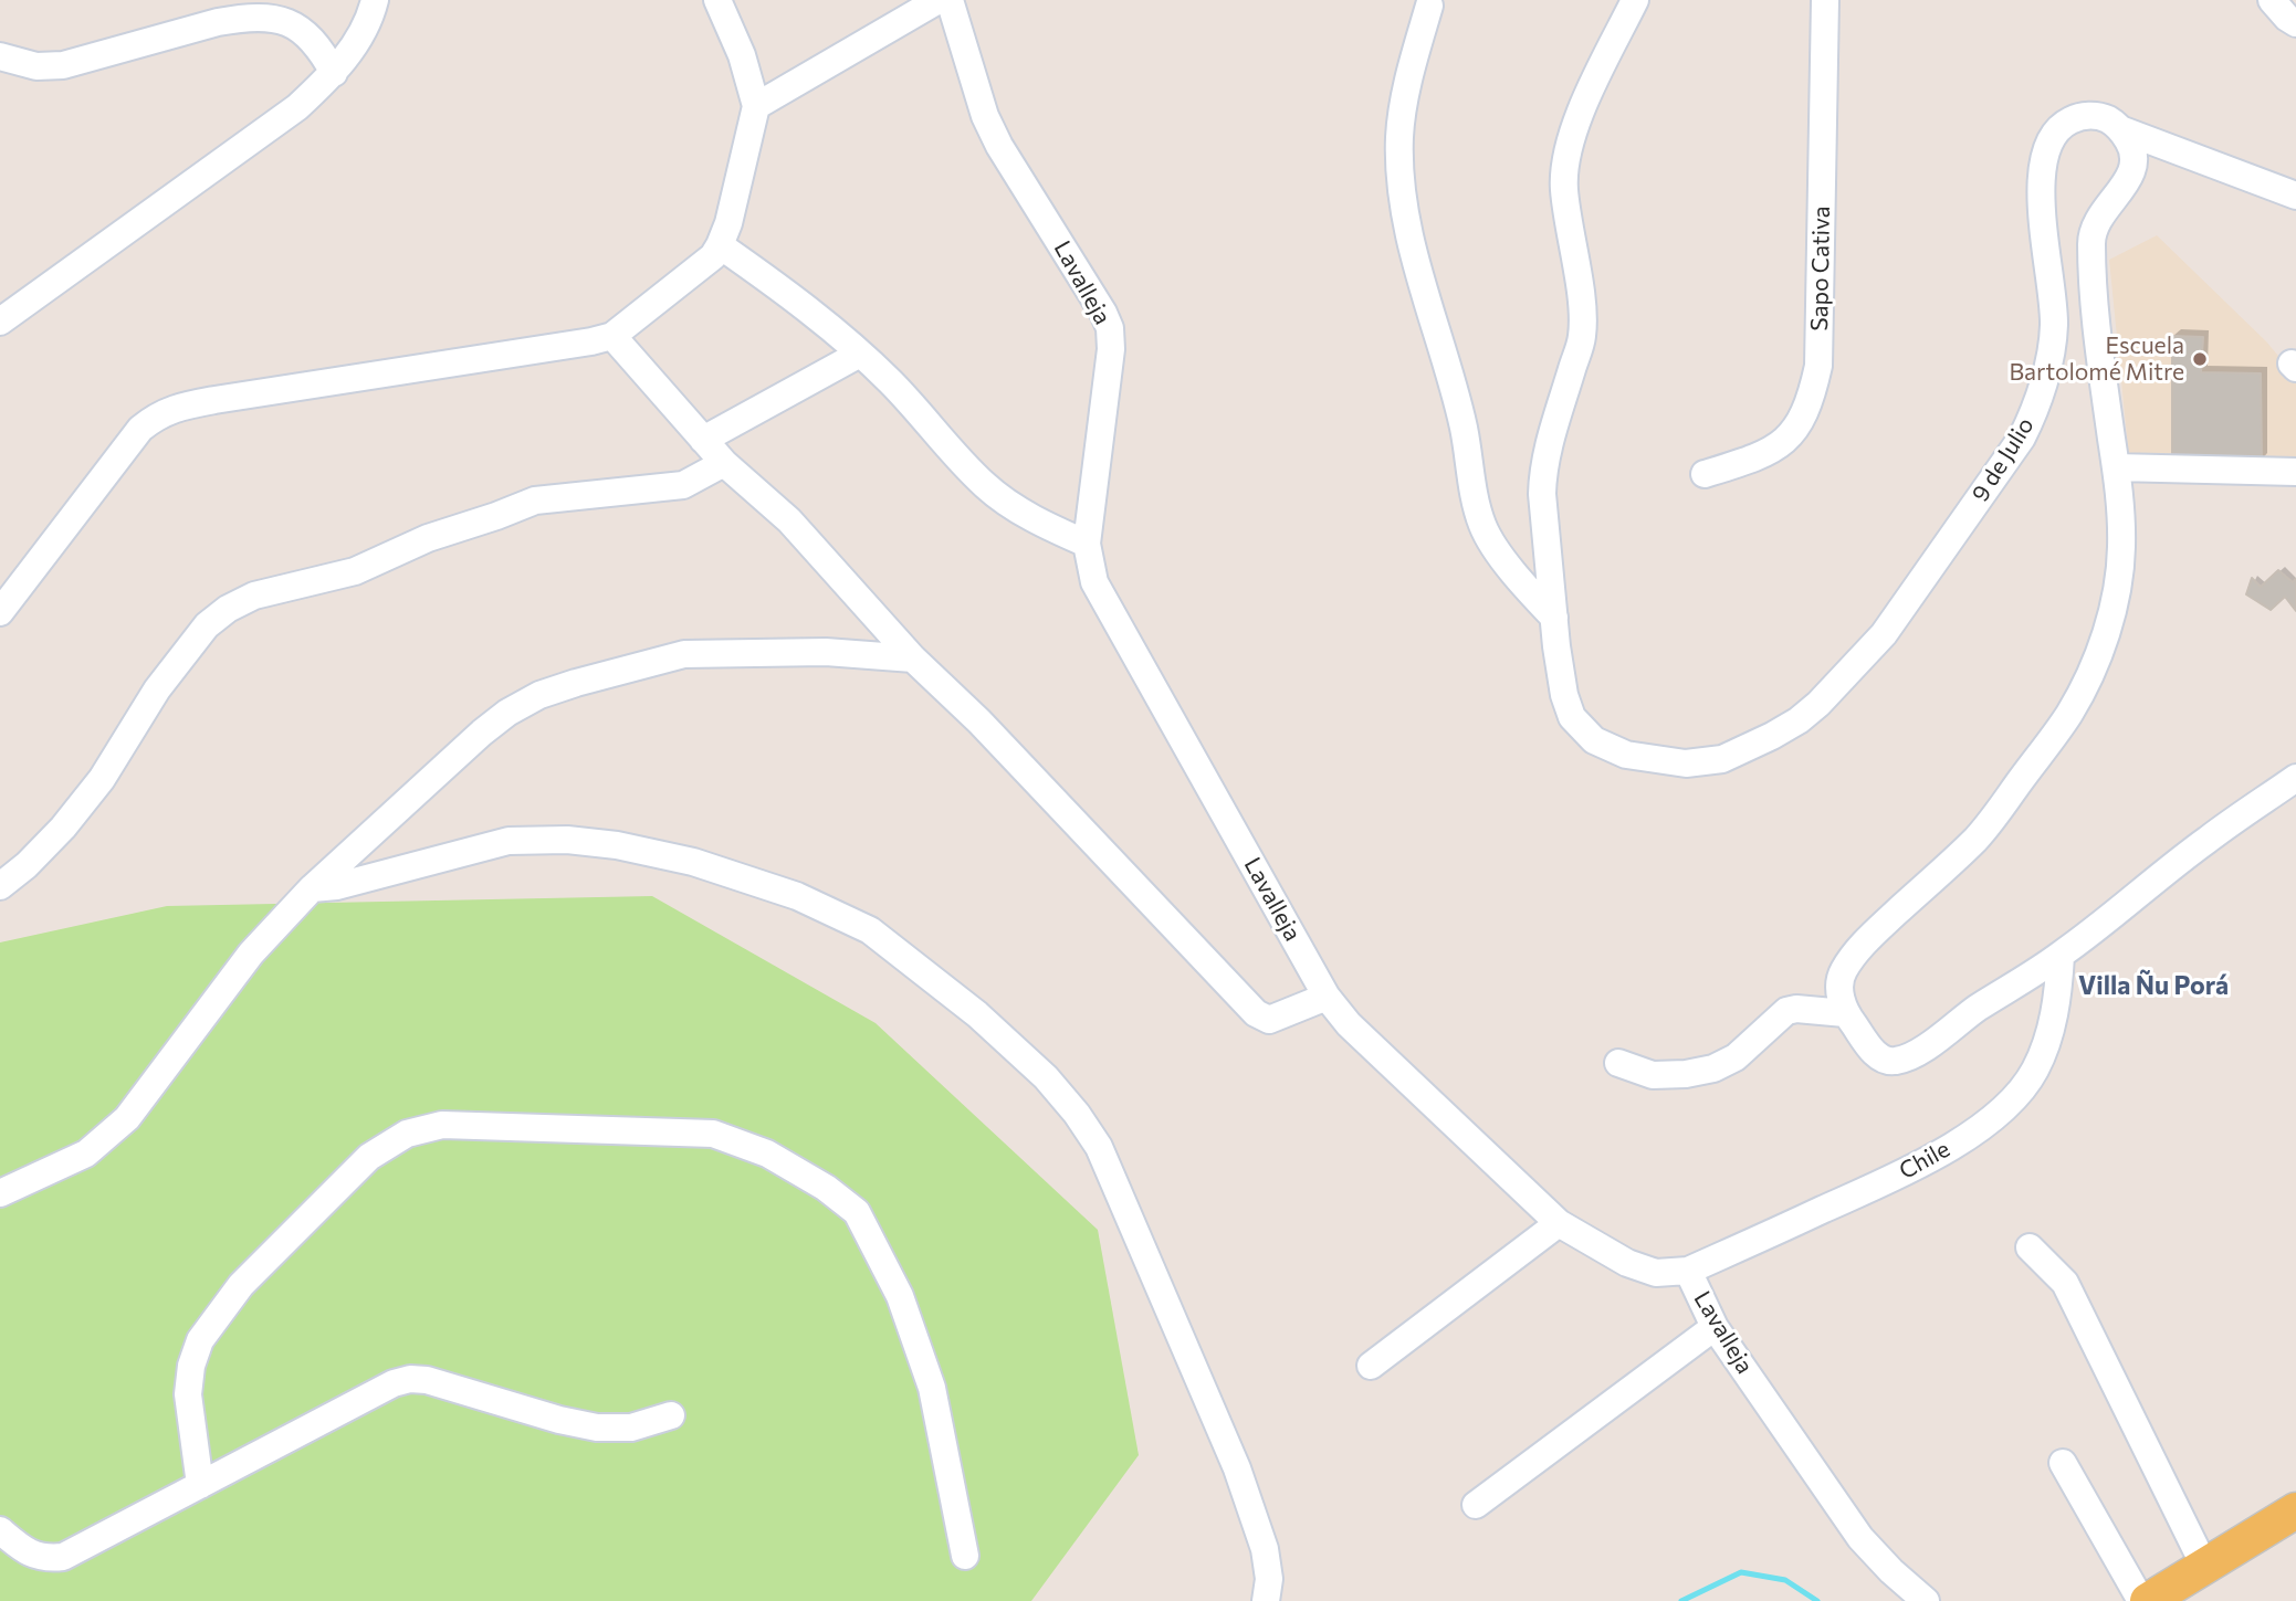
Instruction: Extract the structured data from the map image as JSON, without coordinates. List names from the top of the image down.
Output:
{
  "streets": {
    "street": [
      "Sapo Cativa",
      "Lavalleja",
      "9 de Julio",
      "Chile"
    ]
  },
  "crossings": [
    ["Lavalleja", "Chile"]
  ],
  "districts": ["Villa Ñu Porá"],
  "places": ["Escuela Bartolomé Mitre"]
}
